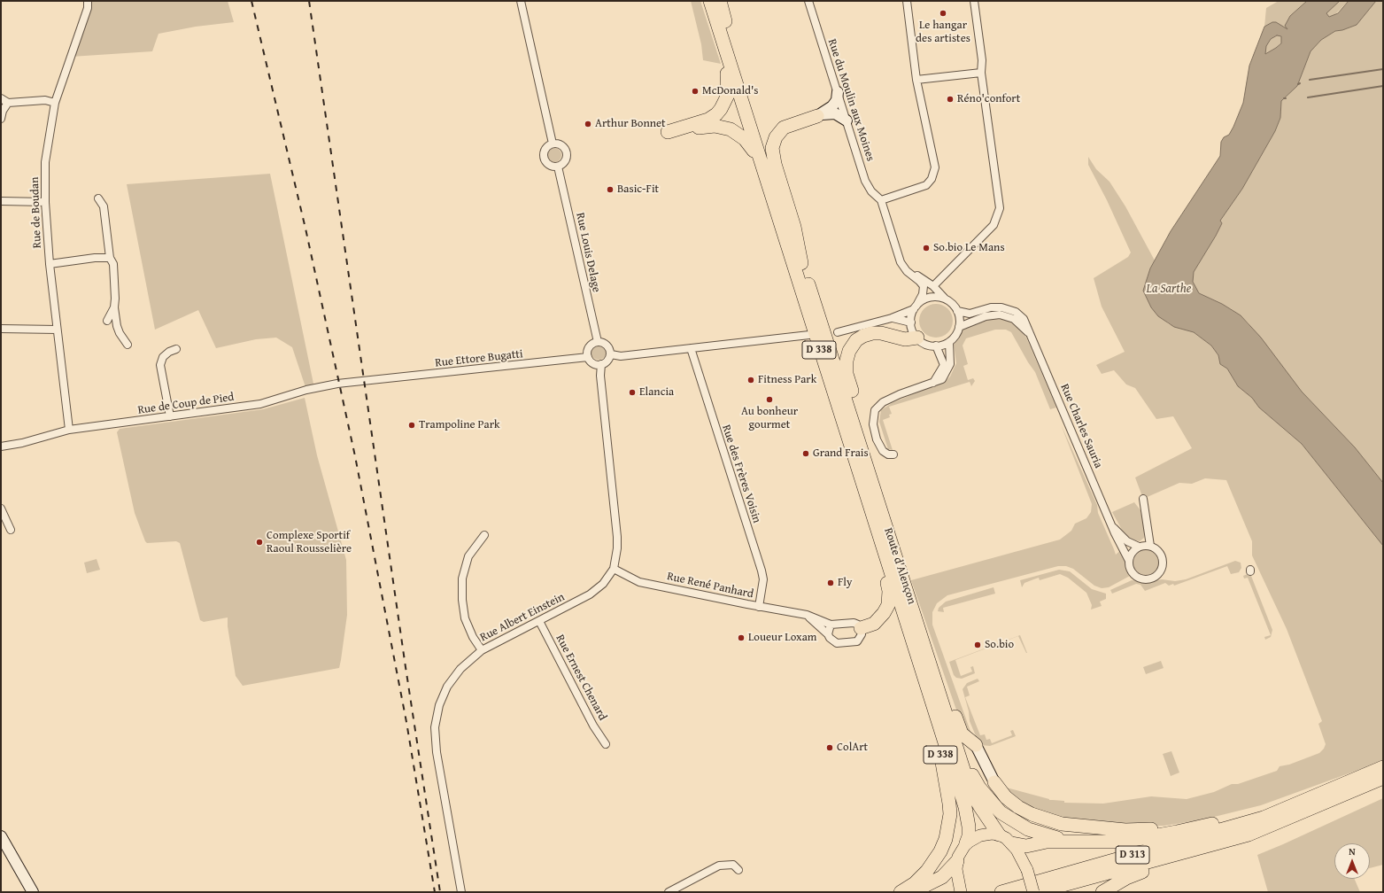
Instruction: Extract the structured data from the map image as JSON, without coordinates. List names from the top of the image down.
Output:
{
  "streets": {
    "highway": ["D 338", "Route d'Alençon", "D 313"],
    "street": [
      "Rue du Moulin aux Moines",
      "Rue de Boudan",
      "Rue Louis Delage",
      "Rue Ettore Bugatti",
      "Rue de Coup de Pied",
      "Rue Charles Sauria",
      "Rue des Frères Voisin",
      "Rue René Panhard",
      "Rue Albert Einstein",
      "Rue Ernest Chenard"
    ]
  },
  "crossings": [
    ["Rue du Moulin aux Moines", "Rue Charles Sauria"],
    ["Rue de Boudan", "Rue de Coup de Pied"],
    ["Rue Louis Delage", "Rue Ettore Bugatti"],
    ["Rue Louis Delage", "Rue Albert Einstein"],
    ["D 338", "Route d'Alençon"],
    ["D 338", "D 313"],
    ["Rue Ettore Bugatti", "Rue de Coup de Pied"],
    ["Rue Ettore Bugatti", "Rue Albert Einstein"],
    ["Rue des Frères Voisin", "Rue René Panhard"],
    ["Route d'Alençon", "D 313"],
    ["Rue René Panhard", "Rue Albert Einstein"],
    ["Rue Albert Einstein", "Rue Ernest Chenard"]
  ],
  "water": ["La Sarthe"],
  "places": [
    "Le hangar des artistes",
    "McDonald's",
    "Réno'confort",
    "Arthur Bonnet",
    "Basic-Fit",
    "So.bio Le Mans",
    "Fitness Park",
    "Elancia",
    "Au bonheur gourmet",
    "Trampoline Park",
    "Grand Frais",
    "Complexe Sportif Raoul Rousselière",
    "Fly",
    "Loueur Loxam",
    "So.bio",
    "ColArt"
  ],
  "north": "top"
}
